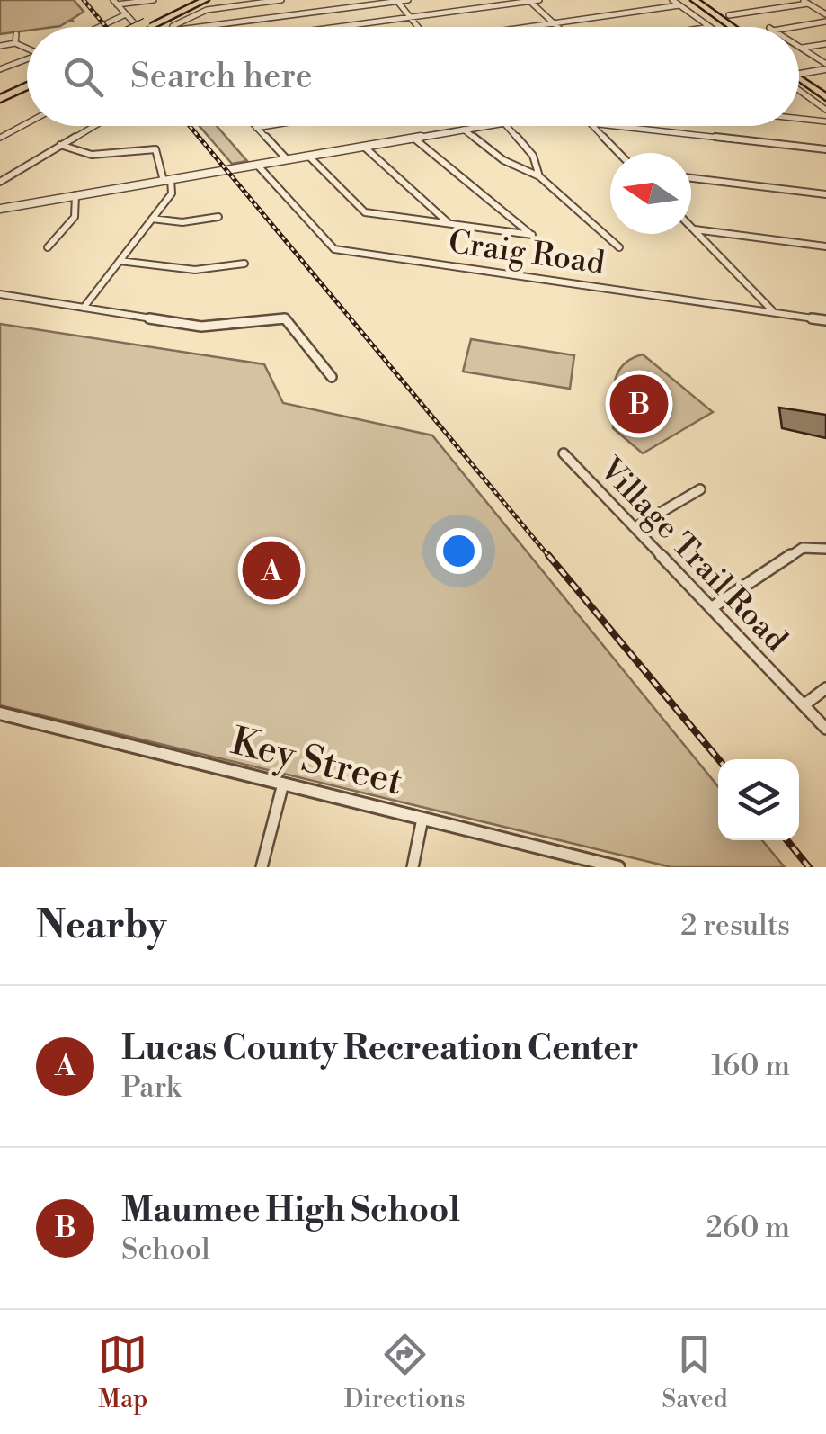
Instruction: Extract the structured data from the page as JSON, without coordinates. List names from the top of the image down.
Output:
{
  "streets": {
    "street": ["Craig Road", "Village Trail Road", "Key Street"]
  },
  "north": "left",
  "page": {
    "search": "Search here",
    "pins": ["B", "A"],
    "heading": ["Nearby", "2 results"],
    "list": [
      {
        "mark": "A",
        "name": "Lucas County Recreation Center",
        "note": "Park",
        "value": "160 m"
      },
      {
        "mark": "B",
        "name": "Maumee High School",
        "note": "School",
        "value": "260 m"
      }
    ],
    "nav": ["Map", "Directions", "Saved"]
  }
}
